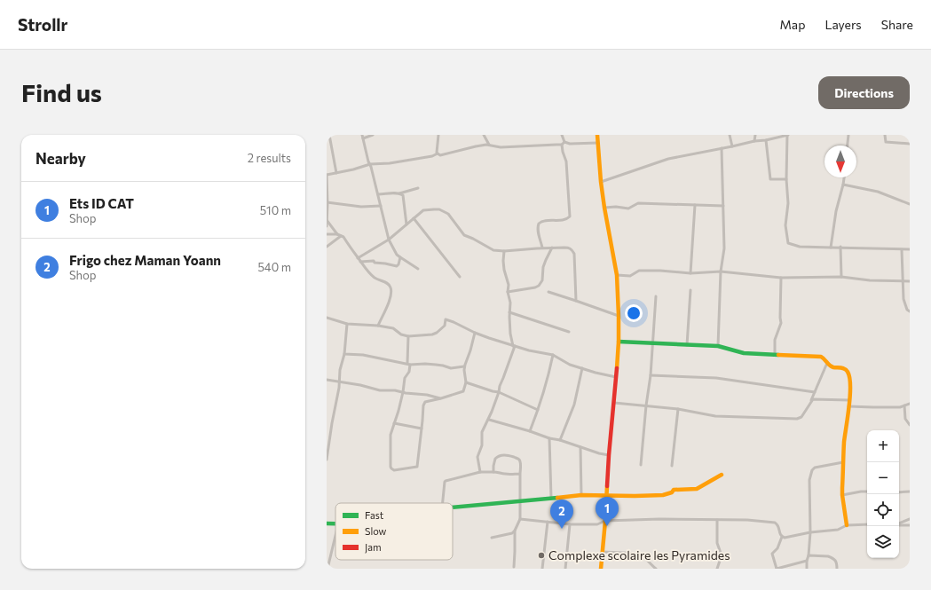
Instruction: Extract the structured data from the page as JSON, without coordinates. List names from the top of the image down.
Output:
{
  "places": ["Complexe scolaire les Pyramides"],
  "legend": ["Fast", "Slow", "Jam"],
  "north": "bottom",
  "page": {
    "header": "Strollr",
    "nav": ["Map", "Layers", "Share"],
    "buttons": "Directions",
    "title": "Find us",
    "heading": ["Nearby", "2 results"],
    "list": [
      {
        "mark": "1",
        "name": "Ets ID CAT",
        "note": "Shop",
        "value": "510 m"
      },
      {
        "mark": "2",
        "name": "Frigo chez Maman Yoann",
        "note": "Shop",
        "value": "540 m"
      }
    ],
    "map_buttons": ["+", "−"],
    "pins": ["1", "2"]
  }
}
